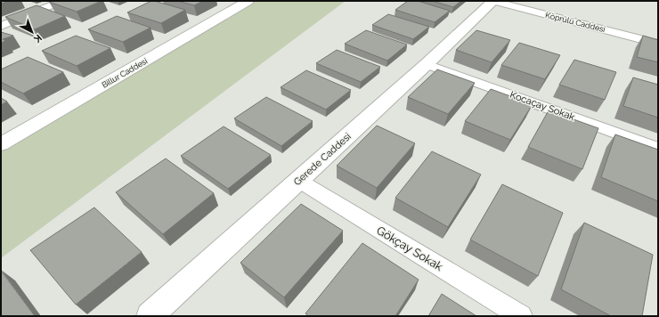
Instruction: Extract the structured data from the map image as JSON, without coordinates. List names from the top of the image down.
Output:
{
  "streets": {
    "street": [
      "Köprülü Caddesi",
      "Billur Caddesi",
      "Kocaçay Sokak",
      "Gerede Caddesi",
      "Gökçay Sokak"
    ]
  },
  "crossings": [
    ["Köprülü Caddesi", "Gerede Caddesi"],
    ["Kocaçay Sokak", "Gerede Caddesi"],
    ["Gerede Caddesi", "Gökçay Sokak"]
  ],
  "north": "bottom right"
}
